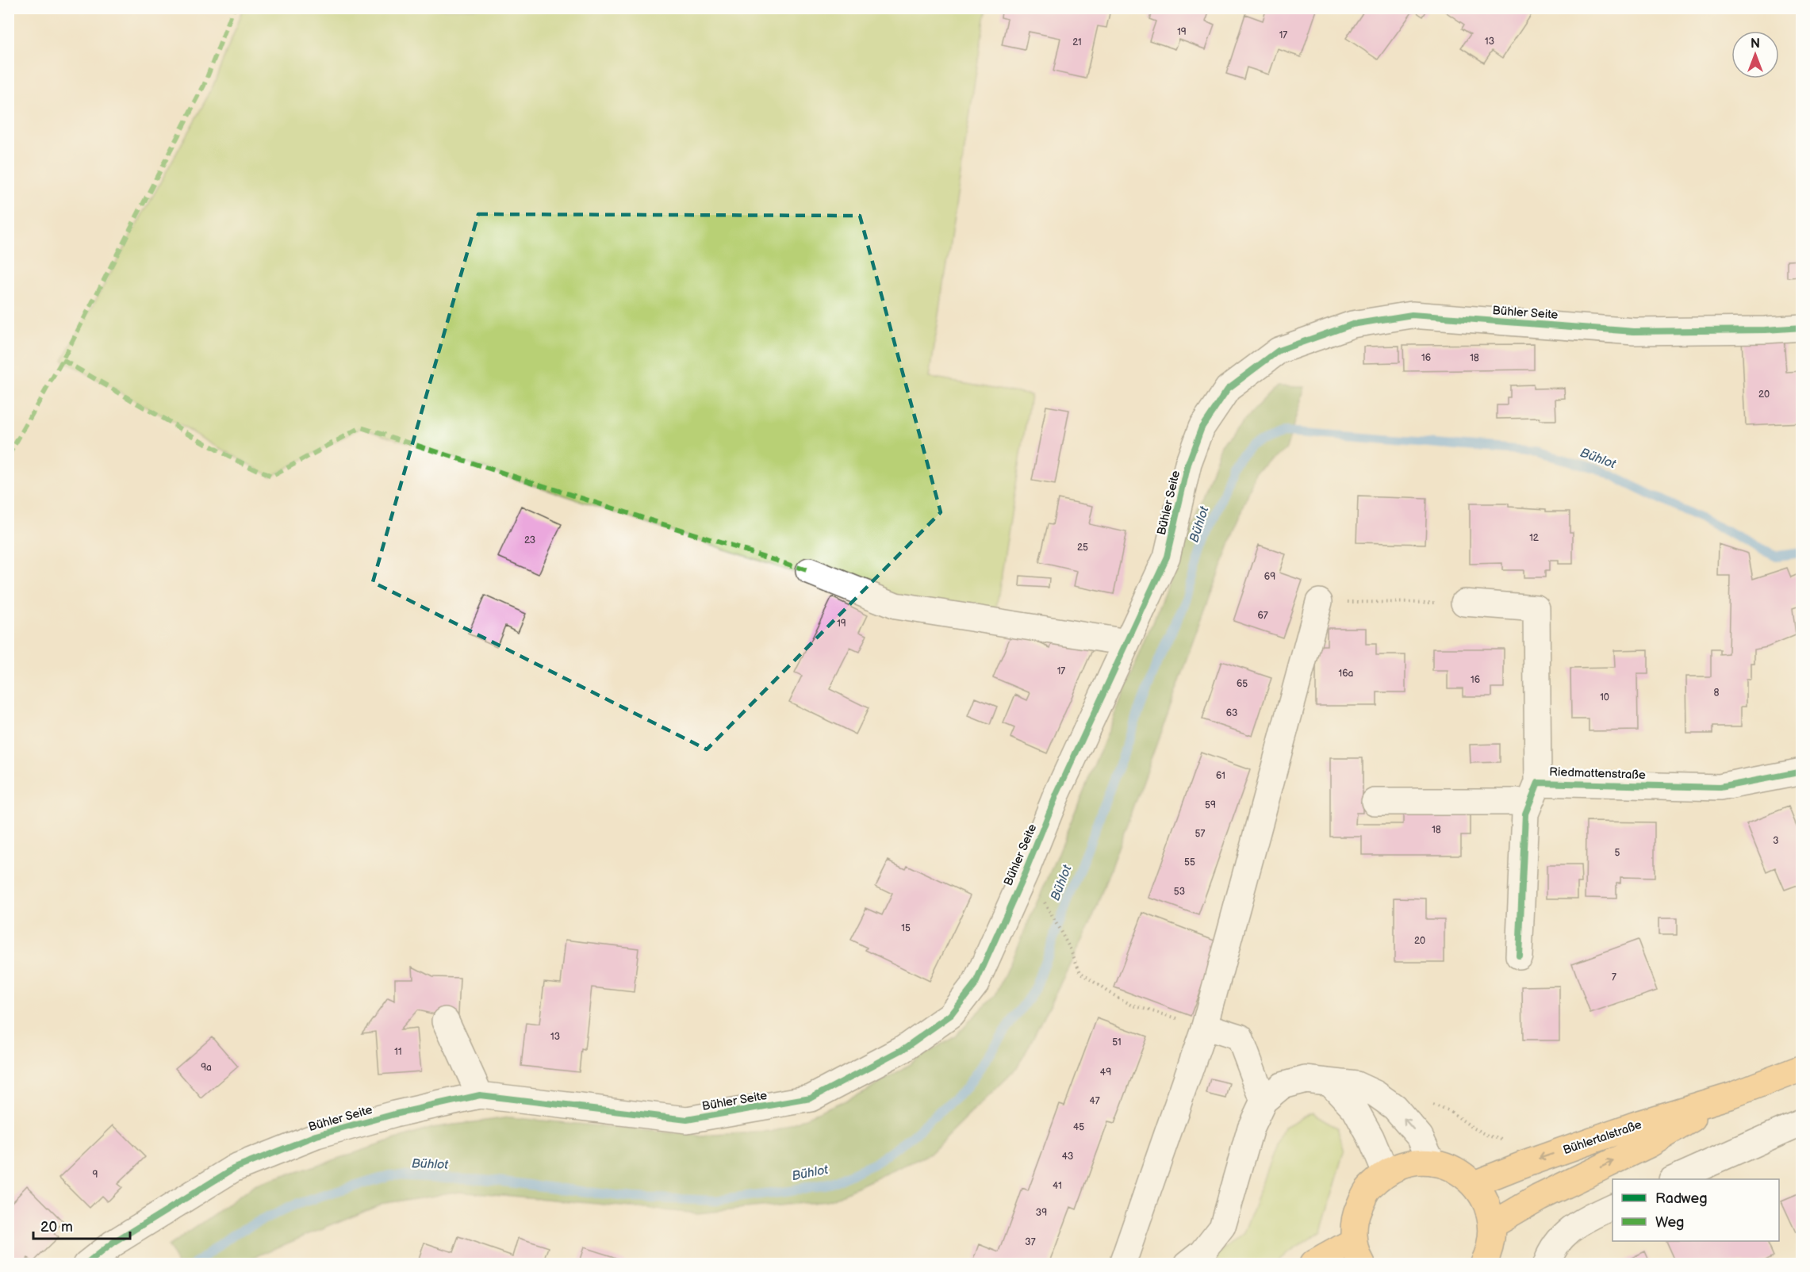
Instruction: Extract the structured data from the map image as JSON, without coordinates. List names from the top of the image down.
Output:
{
  "streets": {
    "main road": ["Bühlertalstraße"],
    "street": ["Bühler Seite", "Riedmattenstraße"]
  },
  "water": ["Bühlot"],
  "house_numbers": [
    "19",
    "17",
    "13",
    "21",
    "16",
    "18",
    "20",
    "12",
    "23",
    "25",
    "69",
    "67",
    "19",
    "17",
    "16a",
    "16",
    "65",
    "8",
    "10",
    "63",
    "61",
    "59",
    "18",
    "57",
    "3",
    "5",
    "55",
    "53",
    "15",
    "20",
    "7",
    "13",
    "51",
    "11",
    "9a",
    "49",
    "47",
    "45",
    "43",
    "9",
    "41",
    "39",
    "37"
  ],
  "legend": ["Radweg", "Weg"],
  "scale_bar": "20 m",
  "north": "top"
}
